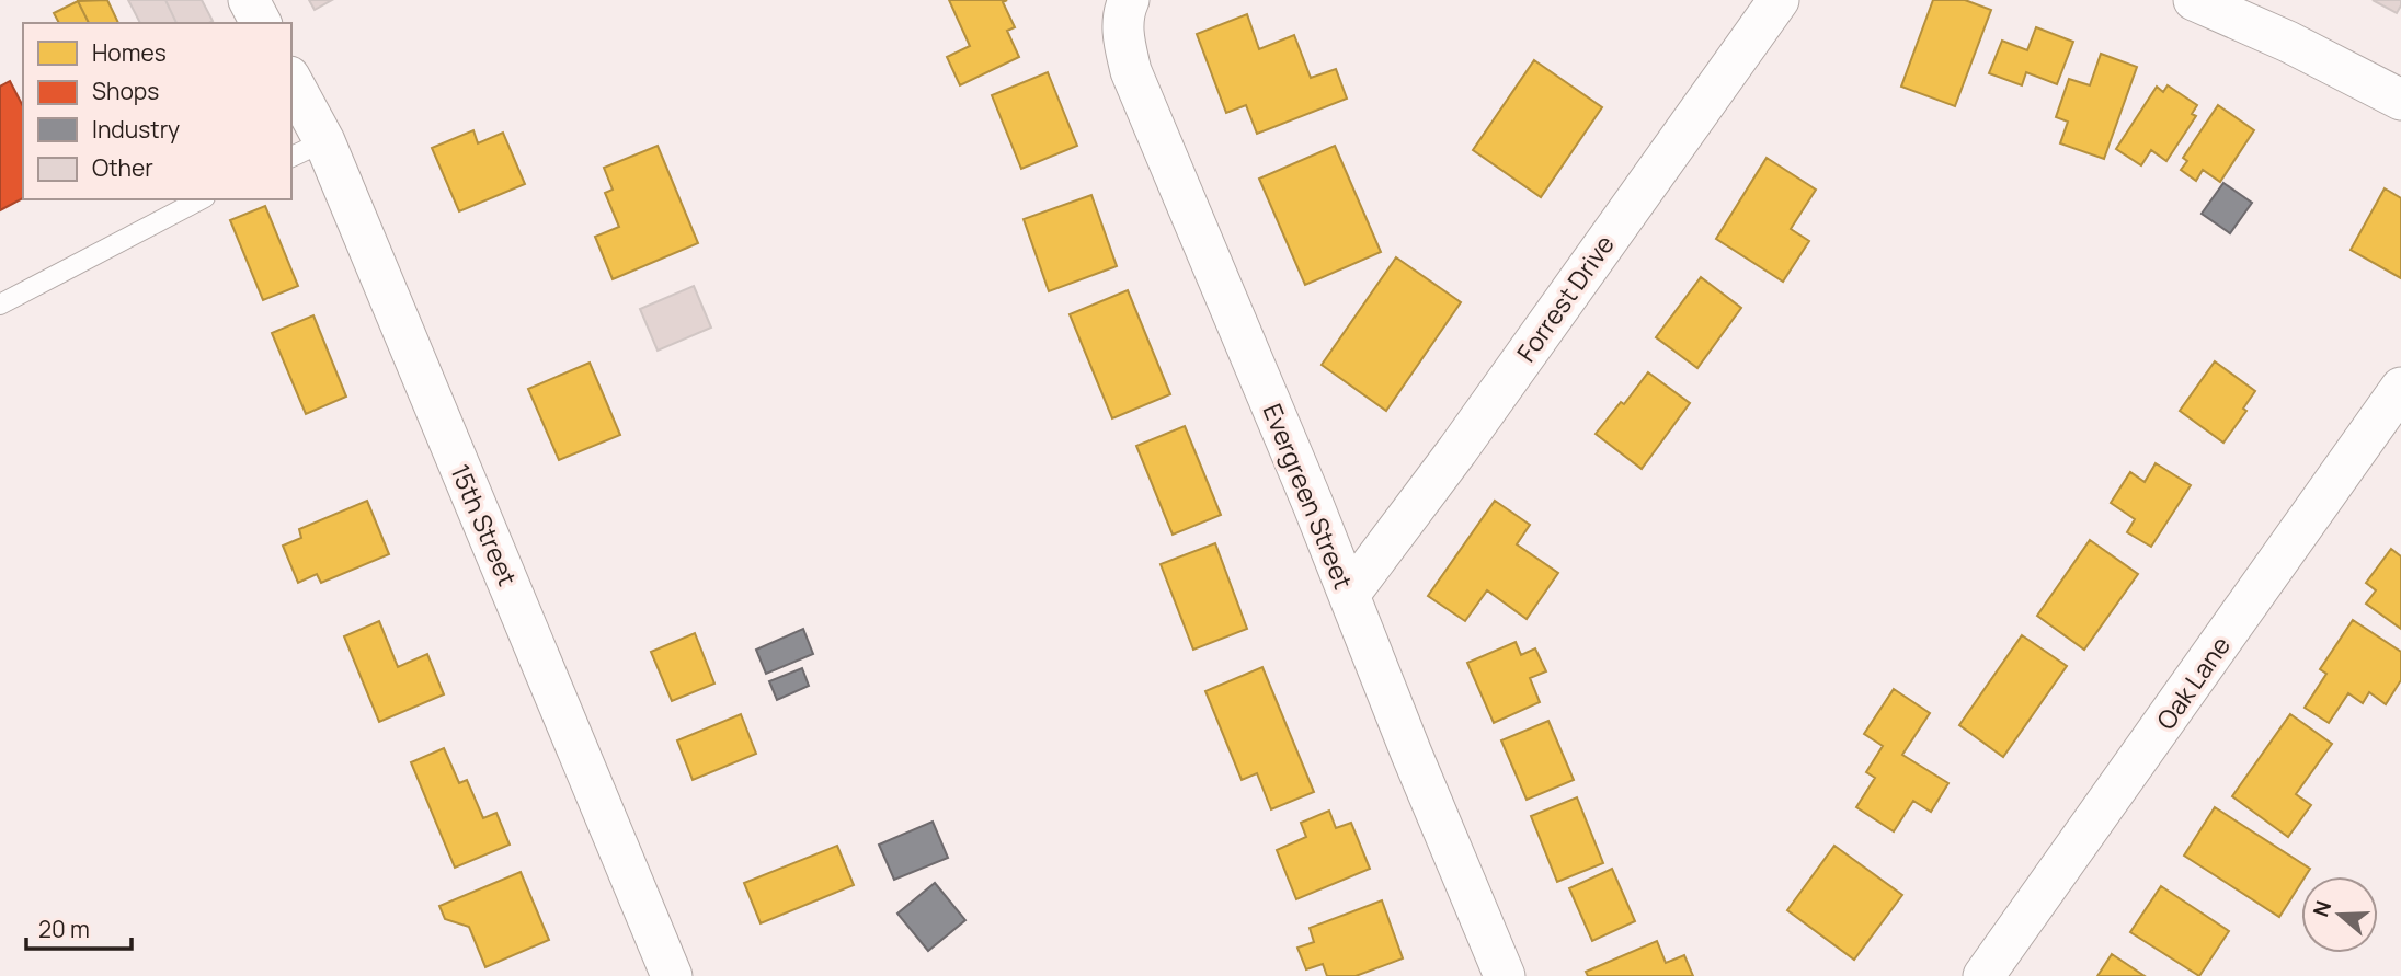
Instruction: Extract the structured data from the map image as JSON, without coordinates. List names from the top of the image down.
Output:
{
  "streets": {
    "street": [
      "Forrest Drive",
      "Evergreen Street",
      "15th Street",
      "Oak Lane"
    ]
  },
  "crossings": [
    ["Forrest Drive", "Evergreen Street"]
  ],
  "legend": [
    "Homes",
    "Shops",
    "Industry",
    "Other"
  ],
  "scale_bar": "20 m",
  "north": "left"
}
